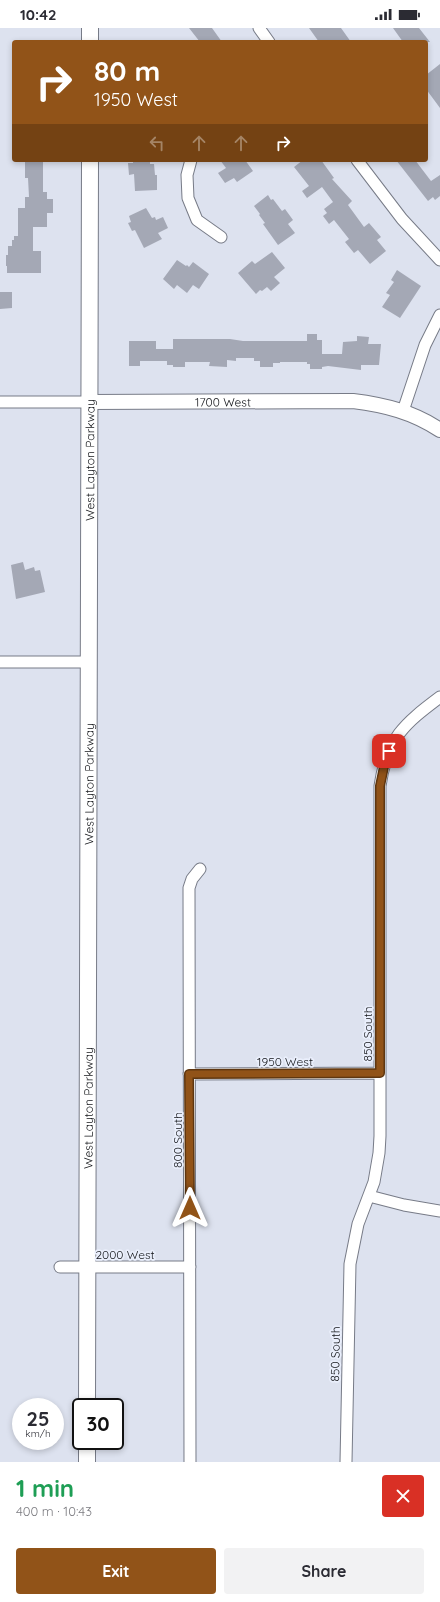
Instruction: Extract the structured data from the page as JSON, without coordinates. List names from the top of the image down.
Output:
{
  "streets": {
    "main road": ["West Layton Parkway"],
    "street": [
      "1700 West",
      "850 South",
      "1950 West",
      "800 South",
      "2000 West"
    ]
  },
  "crossings": [
    ["1700 West", "West Layton Parkway"],
    ["West Layton Parkway", "2000 West"],
    ["850 South", "1950 West"],
    ["1950 West", "800 South"],
    ["800 South", "2000 West"]
  ],
  "page": {
    "status": "10:42",
    "turn": ["80 m", "1950 West"],
    "speed": "25 km/h",
    "limit": "30",
    "heading": ["1 min", "400 m · 10:43"],
    "buttons": ["Exit", "Share"]
  }
}
